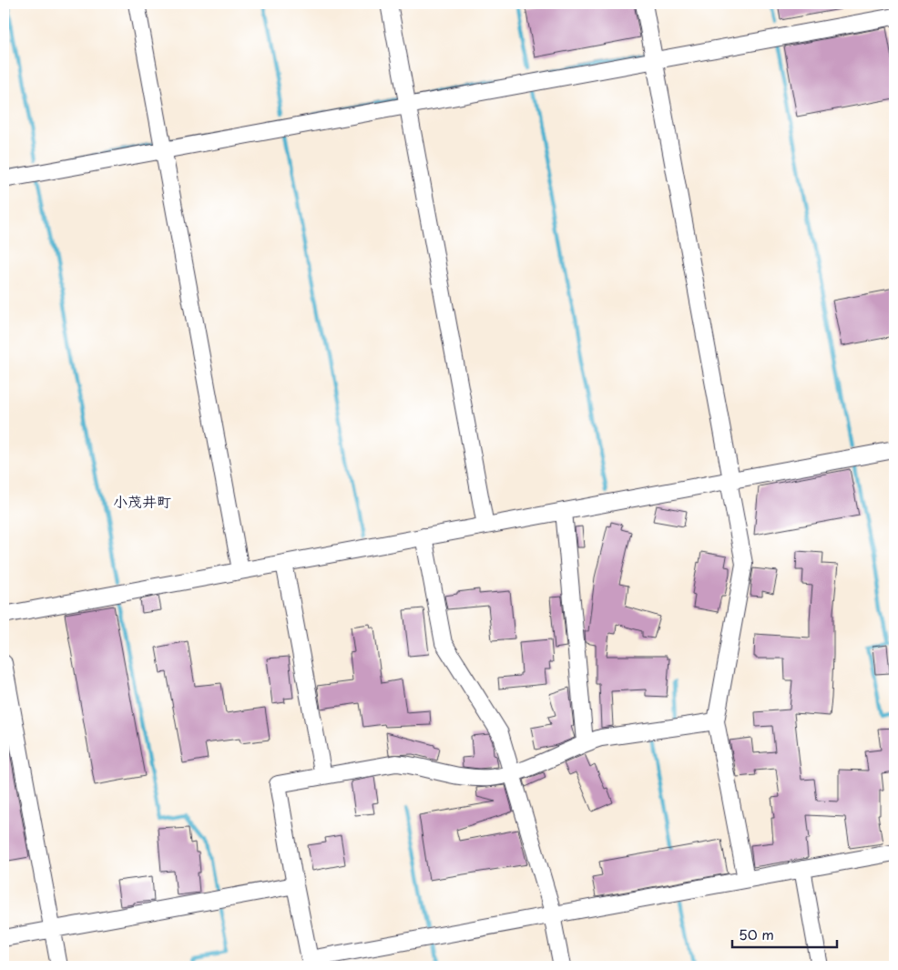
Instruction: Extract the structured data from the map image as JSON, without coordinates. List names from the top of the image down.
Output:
{
  "districts": ["小茂井町"],
  "scale_bar": "50 m"
}
